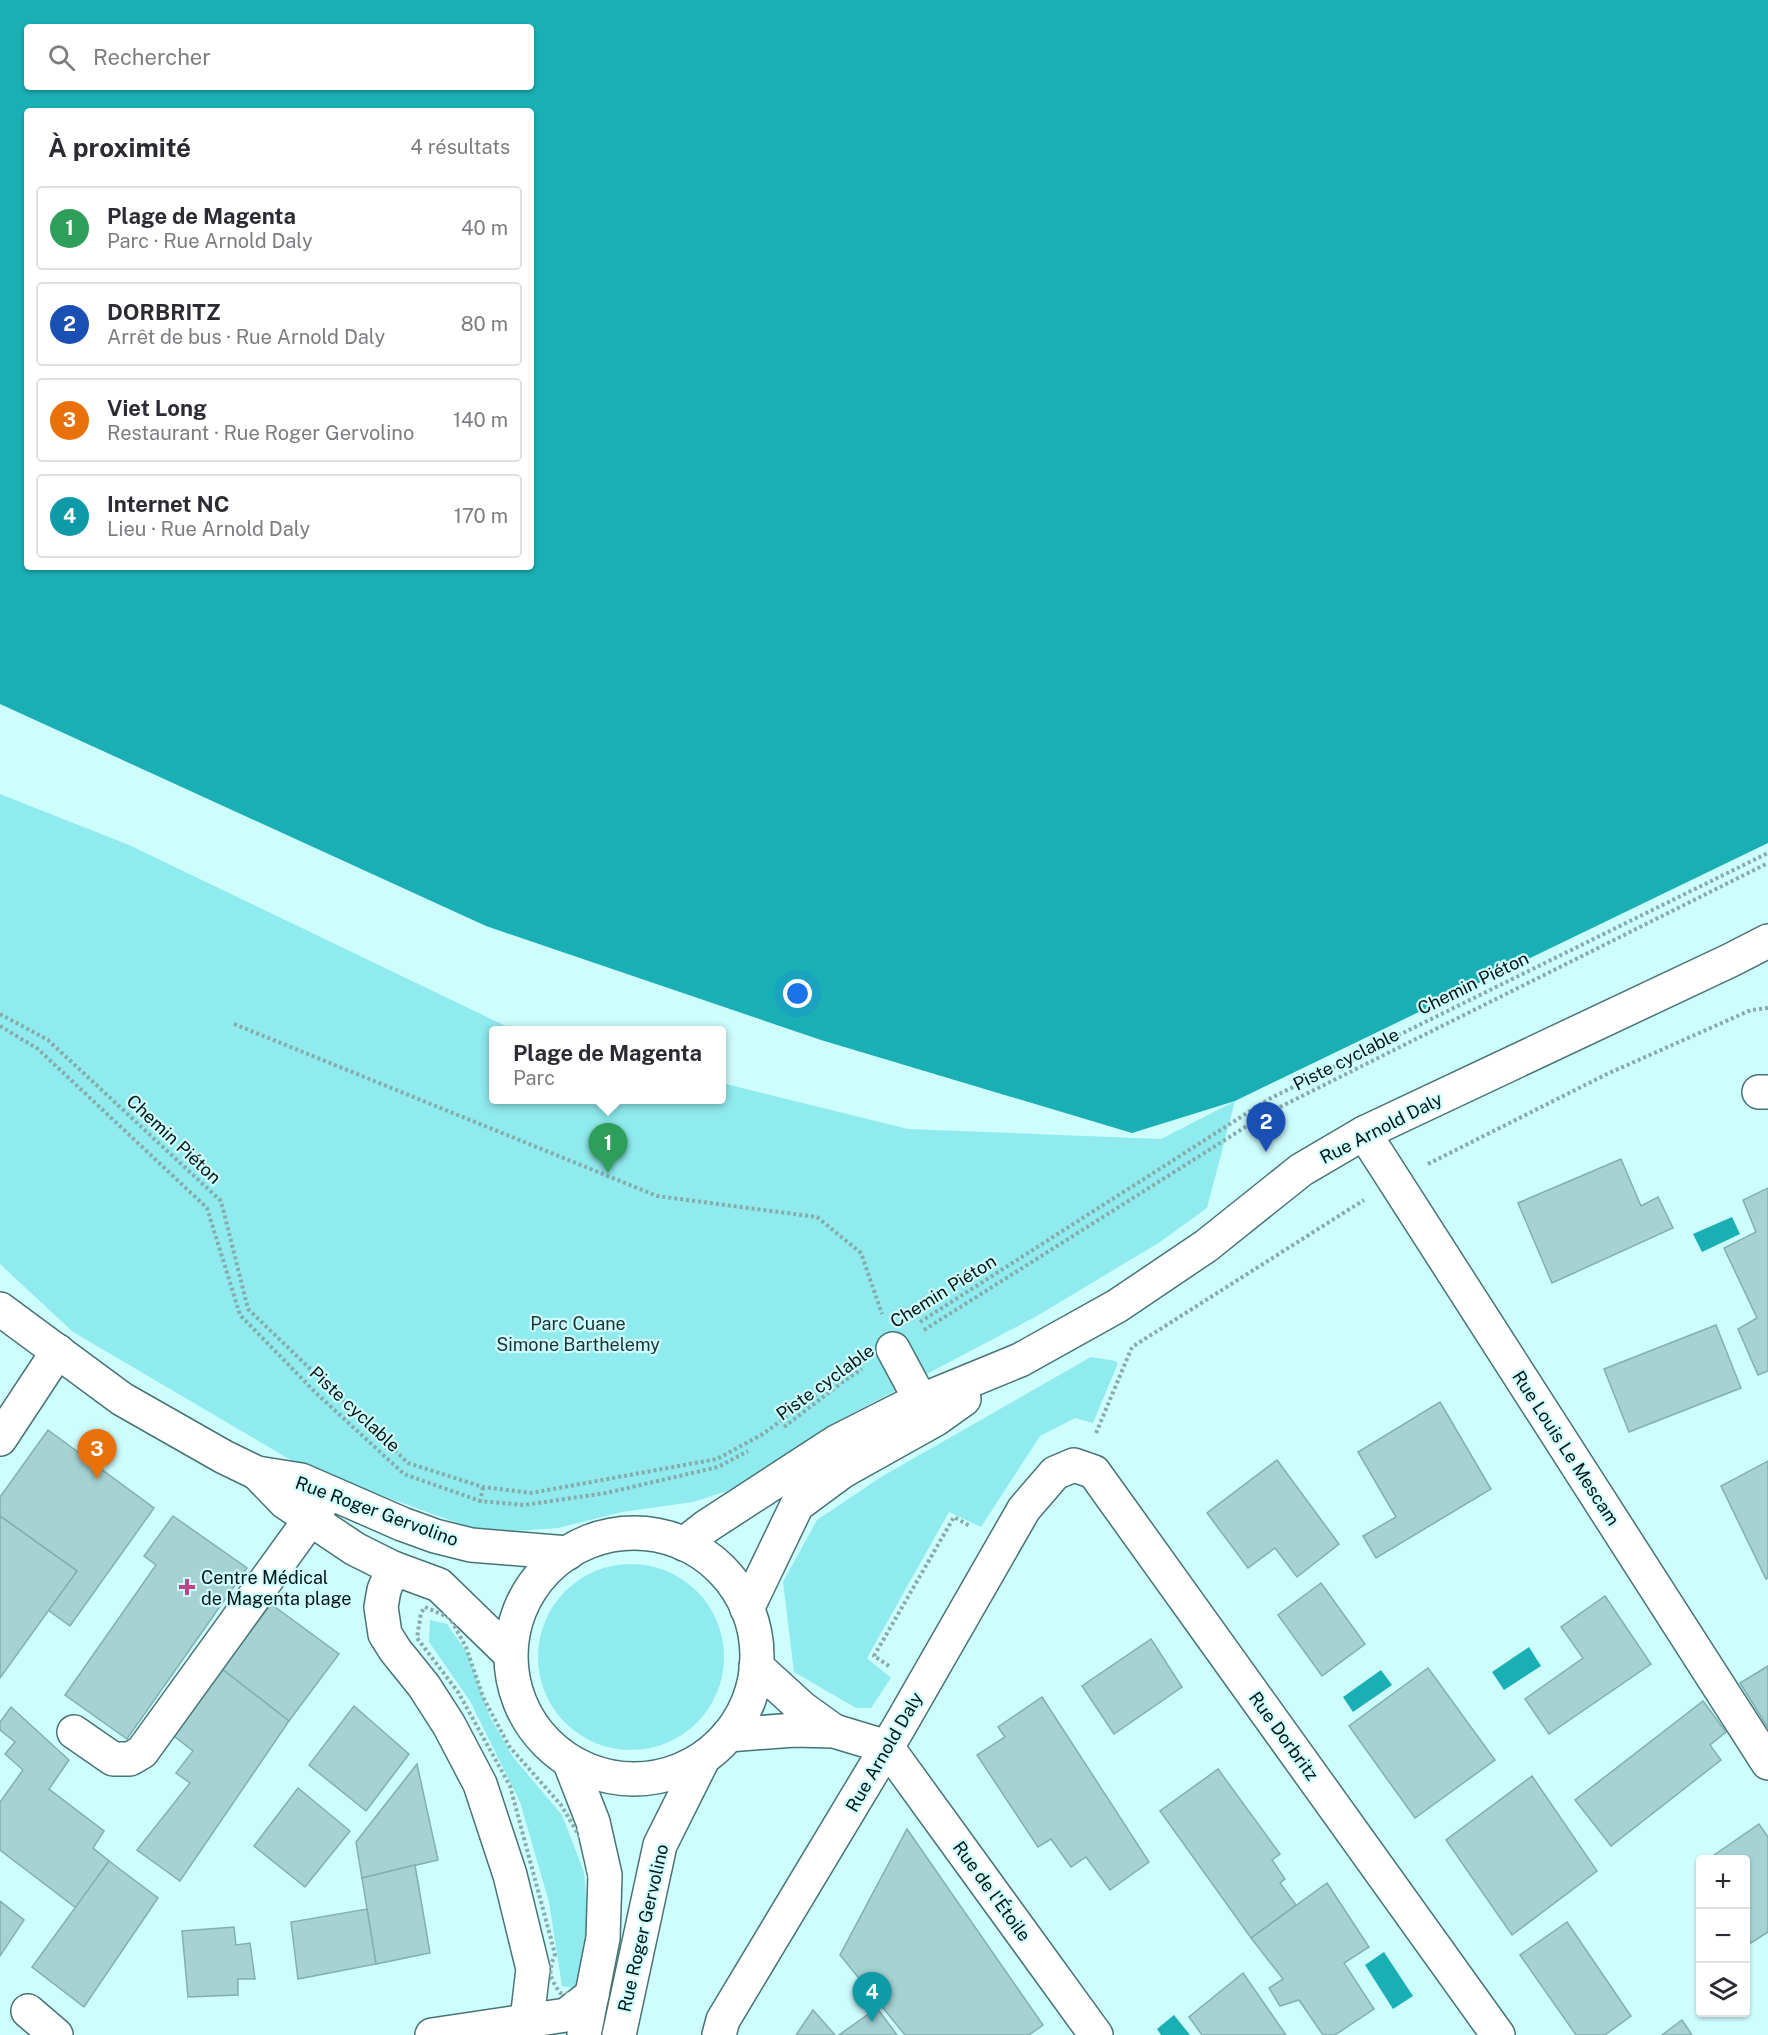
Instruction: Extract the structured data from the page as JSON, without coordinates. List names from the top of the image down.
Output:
{
  "streets": {
    "main road": [
      "Rue Arnold Daly",
      "Rue Louis Le Mescam",
      "Rue Roger Gervolino",
      "Rue Dorbritz",
      "Rue de l'Étoile"
    ],
    "path": ["Chemin Piéton", "Piste cyclable"]
  },
  "crossings": [
    ["Chemin Piéton", "Piste cyclable"],
    ["Rue Arnold Daly", "Rue Louis Le Mescam"],
    ["Rue Arnold Daly", "Rue Dorbritz"],
    ["Rue Arnold Daly", "Rue de l'Étoile"]
  ],
  "parks": ["Parc Cuane Simone Barthelemy"],
  "places": {
    "health": ["Centre Médical de Magenta plage"]
  },
  "page": {
    "search": "Rechercher",
    "heading": ["À proximité", "4 résultats"],
    "list": [
      {
        "mark": "1",
        "name": "Plage de Magenta",
        "note": "Parc · Rue Arnold Daly",
        "value": "40 m"
      },
      {
        "mark": "2",
        "name": "DORBRITZ",
        "note": "Arrêt de bus · Rue Arnold Daly",
        "value": "80 m"
      },
      {
        "mark": "3",
        "name": "Viet Long",
        "note": "Restaurant · Rue Roger Gervolino",
        "value": "140 m"
      },
      {
        "mark": "4",
        "name": "Internet NC",
        "note": "Lieu · Rue Arnold Daly",
        "value": "170 m"
      }
    ],
    "popup": ["Plage de Magenta", "Parc"],
    "pins": [
      "2",
      "1",
      "3",
      "4"
    ],
    "map_buttons": ["+", "−"]
  }
}
